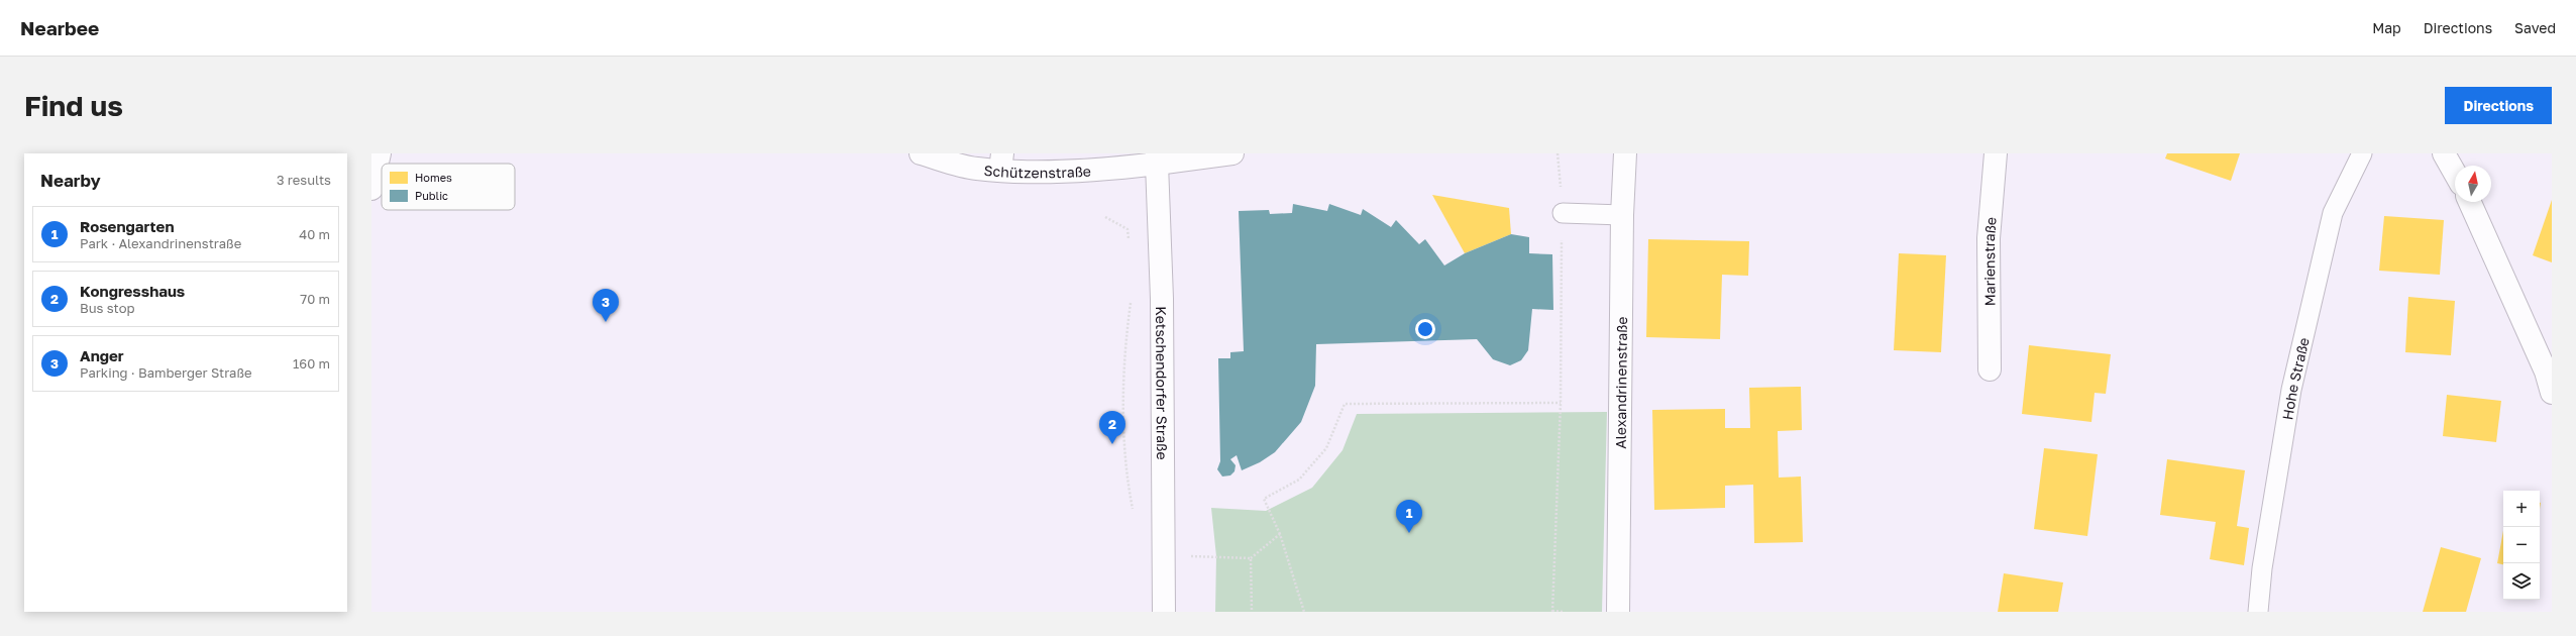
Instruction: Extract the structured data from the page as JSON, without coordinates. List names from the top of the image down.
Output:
{
  "streets": {
    "street": [
      "Schützenstraße",
      "Marienstraße",
      "Ketschendorfer Straße",
      "Alexandrinenstraße"
    ],
    "lane": ["Hohe Straße"]
  },
  "crossings": [
    ["Schützenstraße", "Ketschendorfer Straße"]
  ],
  "legend": ["Homes", "Public"],
  "north": "top",
  "page": {
    "header": "Nearbee",
    "nav": ["Map", "Directions", "Saved"],
    "buttons": "Directions",
    "title": "Find us",
    "heading": ["Nearby", "3 results"],
    "list": [
      {
        "mark": "1",
        "name": "Rosengarten",
        "note": "Park · Alexandrinenstraße",
        "value": "40 m"
      },
      {
        "mark": "2",
        "name": "Kongresshaus",
        "note": "Bus stop",
        "value": "70 m"
      },
      {
        "mark": "3",
        "name": "Anger",
        "note": "Parking · Bamberger Straße",
        "value": "160 m"
      }
    ],
    "pins": ["3", "2", "1"],
    "map_buttons": ["+", "−"]
  }
}
